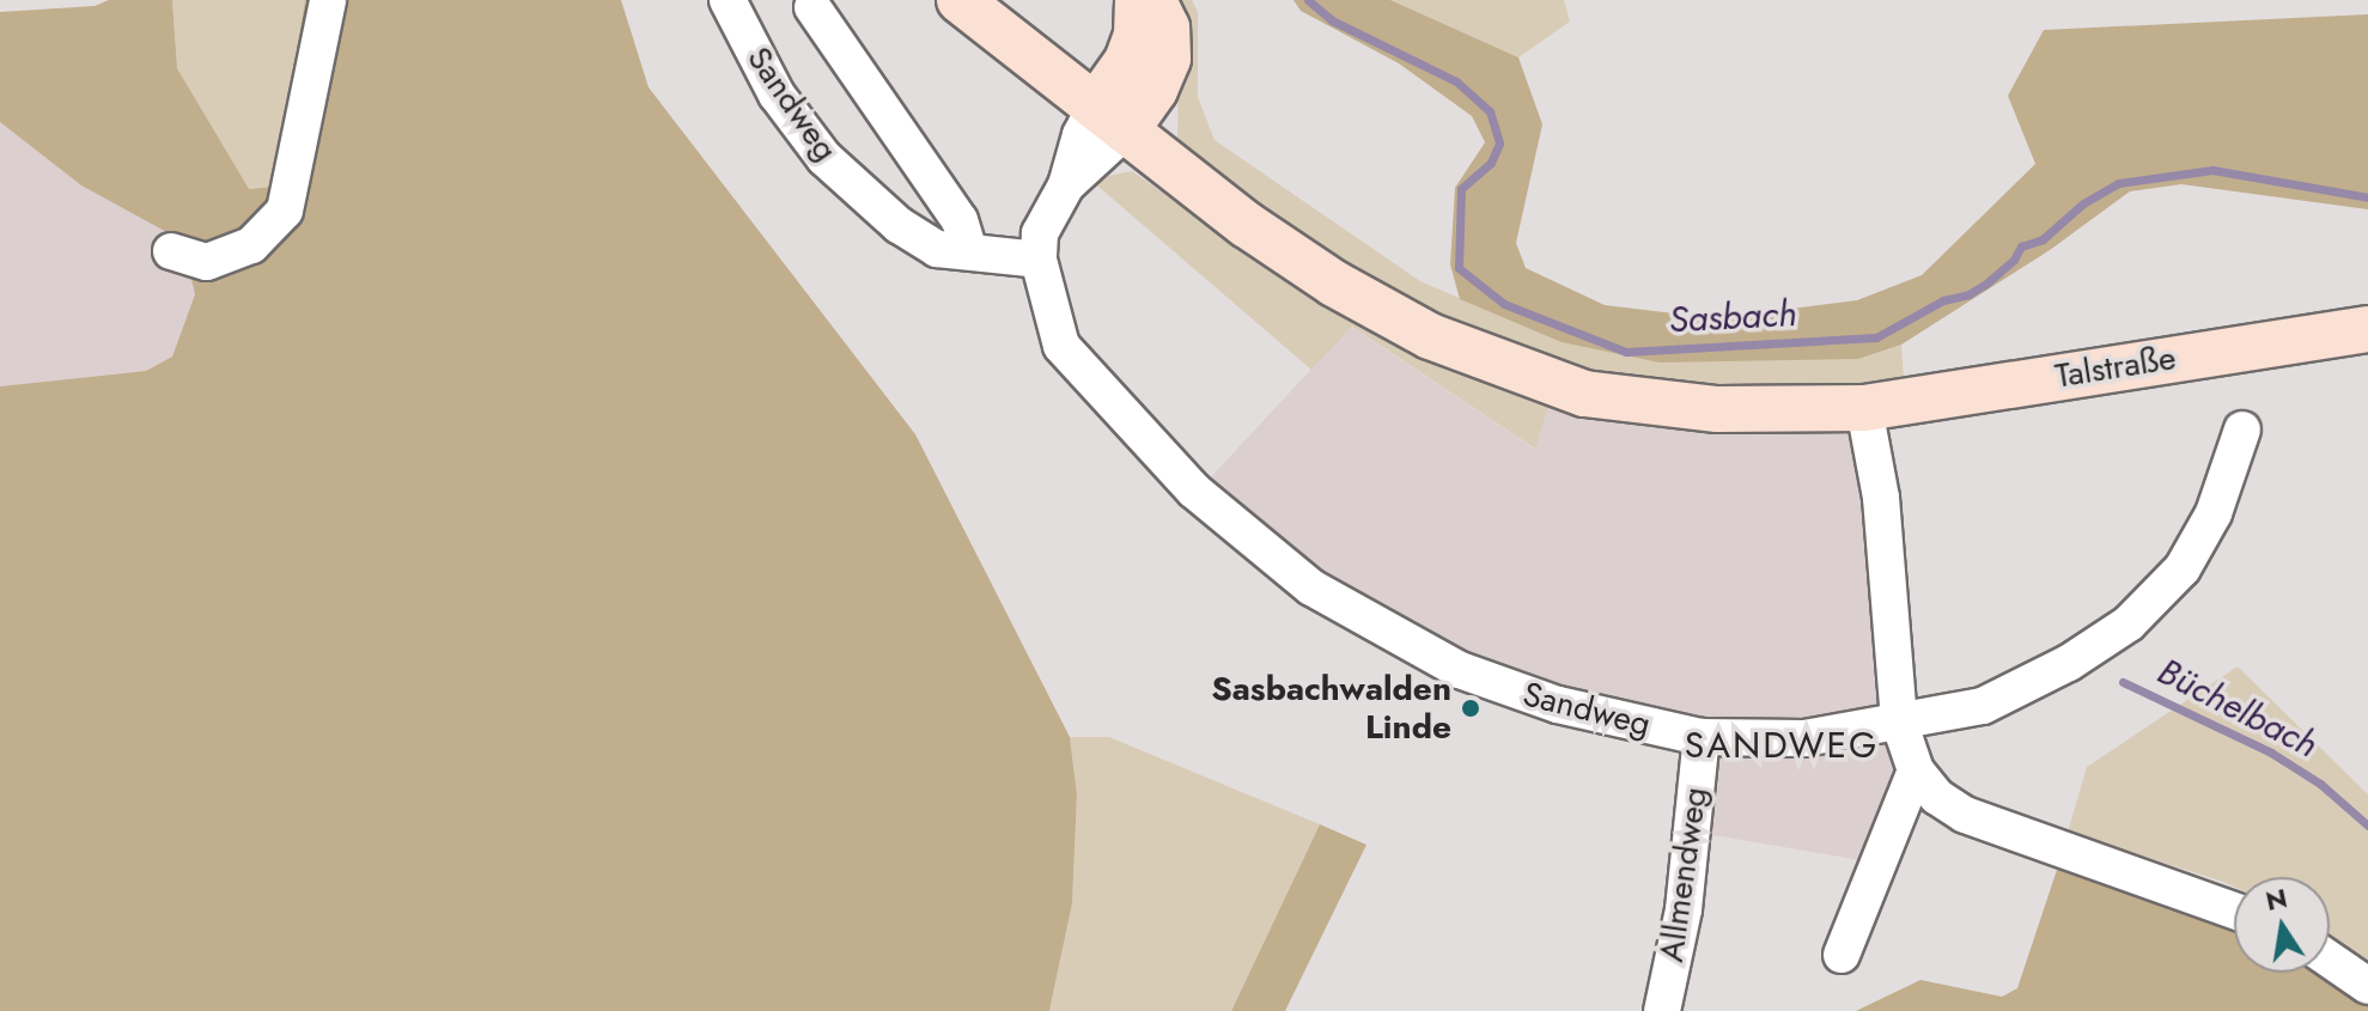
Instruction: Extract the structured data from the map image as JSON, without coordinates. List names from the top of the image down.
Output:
{
  "streets": {
    "main road": ["Talstraße"],
    "street": ["Sandweg", "Allmendweg"]
  },
  "crossings": [
    ["Sandweg", "Talstraße"],
    ["Sandweg", "Allmendweg"]
  ],
  "districts": ["SANDWEG"],
  "water": ["Sasbach", "Büchelbach"],
  "places": ["Sasbachwalden Linde"],
  "north": "top"
}
